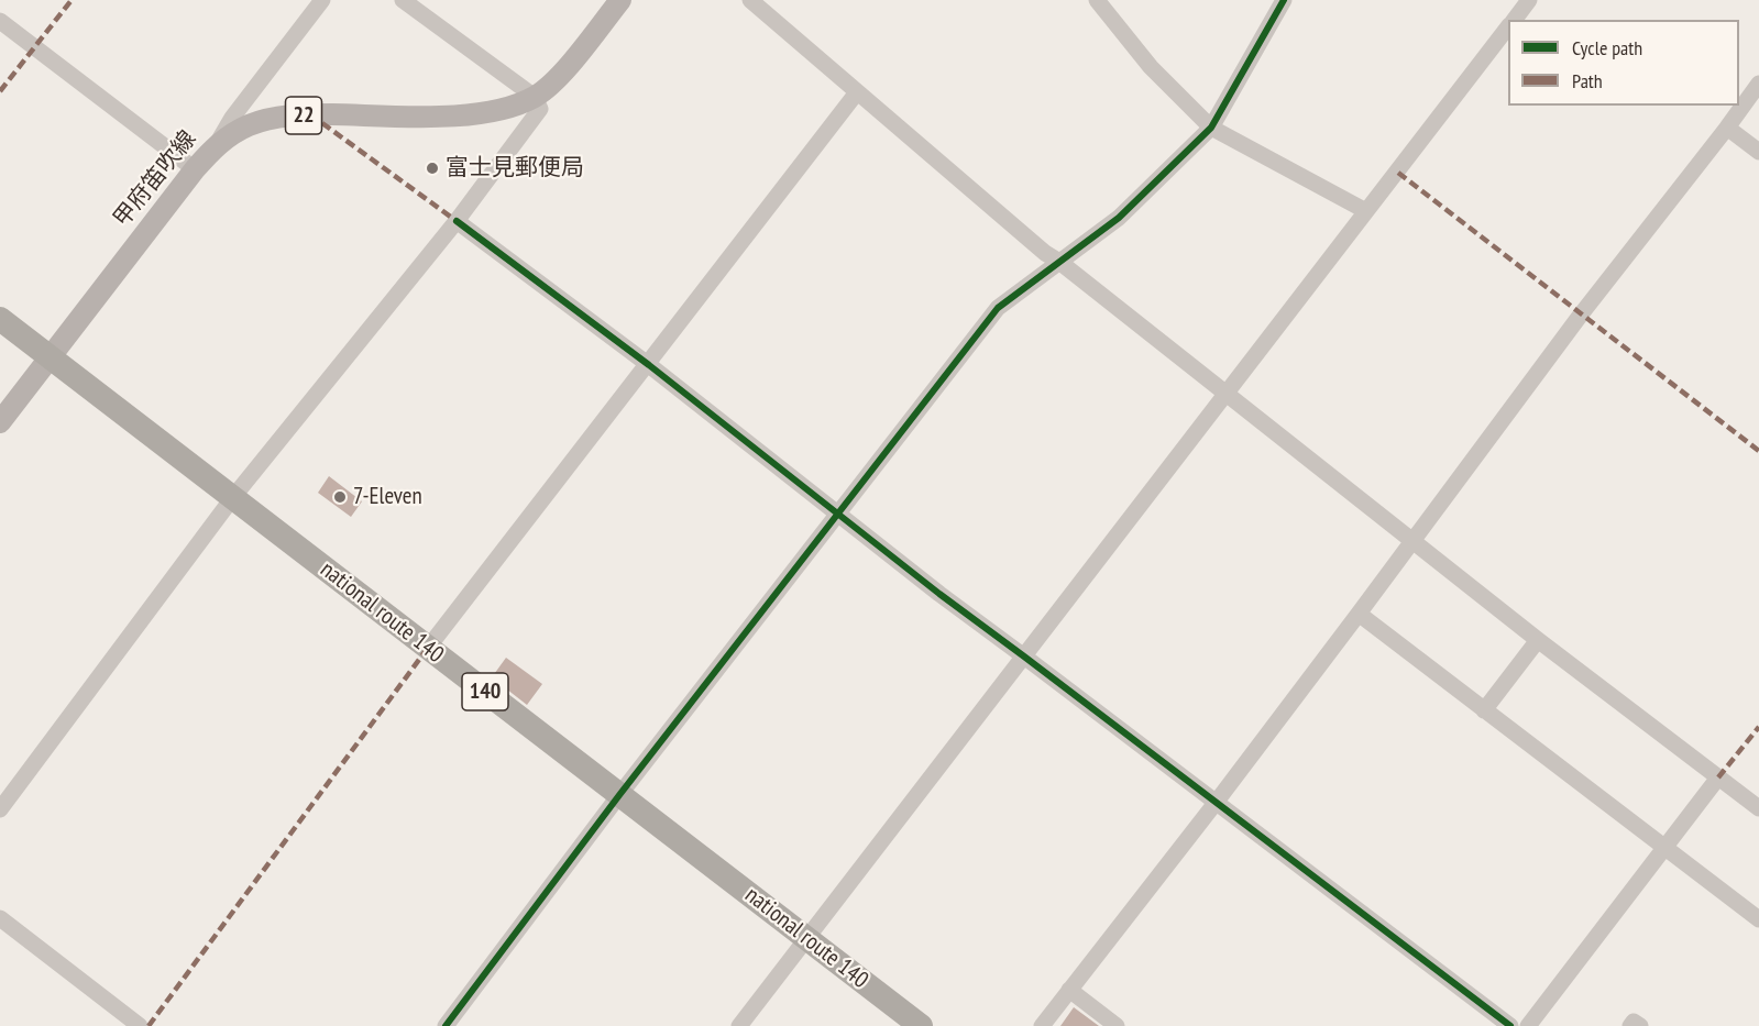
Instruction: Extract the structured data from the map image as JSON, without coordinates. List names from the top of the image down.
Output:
{
  "streets": {
    "highway": ["national route 140", "140"],
    "main road": ["22", "甲府笛吹線"]
  },
  "crossings": [
    ["甲府笛吹線", "national route 140"]
  ],
  "places": ["富士見郵便局", "7-Eleven"],
  "legend": ["Cycle path", "Path"]
}
